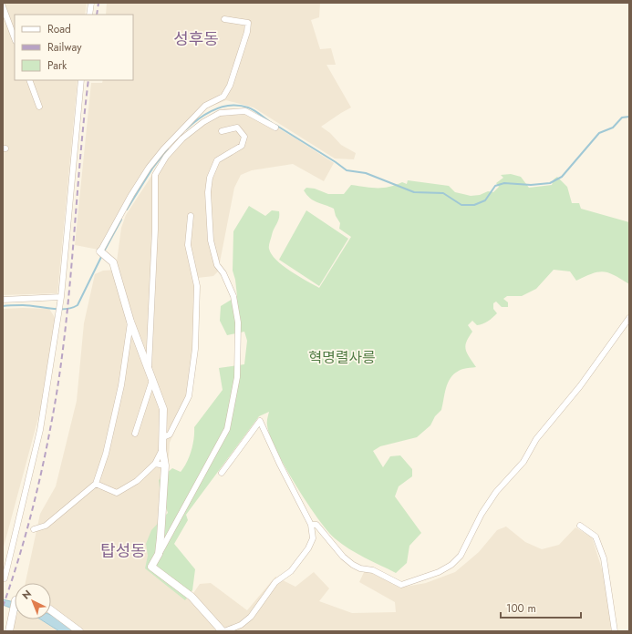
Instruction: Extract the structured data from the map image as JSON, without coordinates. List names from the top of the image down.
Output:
{
  "districts": ["성후동", "탑성동"],
  "parks": ["혁명렬사릉"],
  "legend": ["Road", "Railway", "Park"],
  "scale_bar": "100 m",
  "north": "top left"
}
